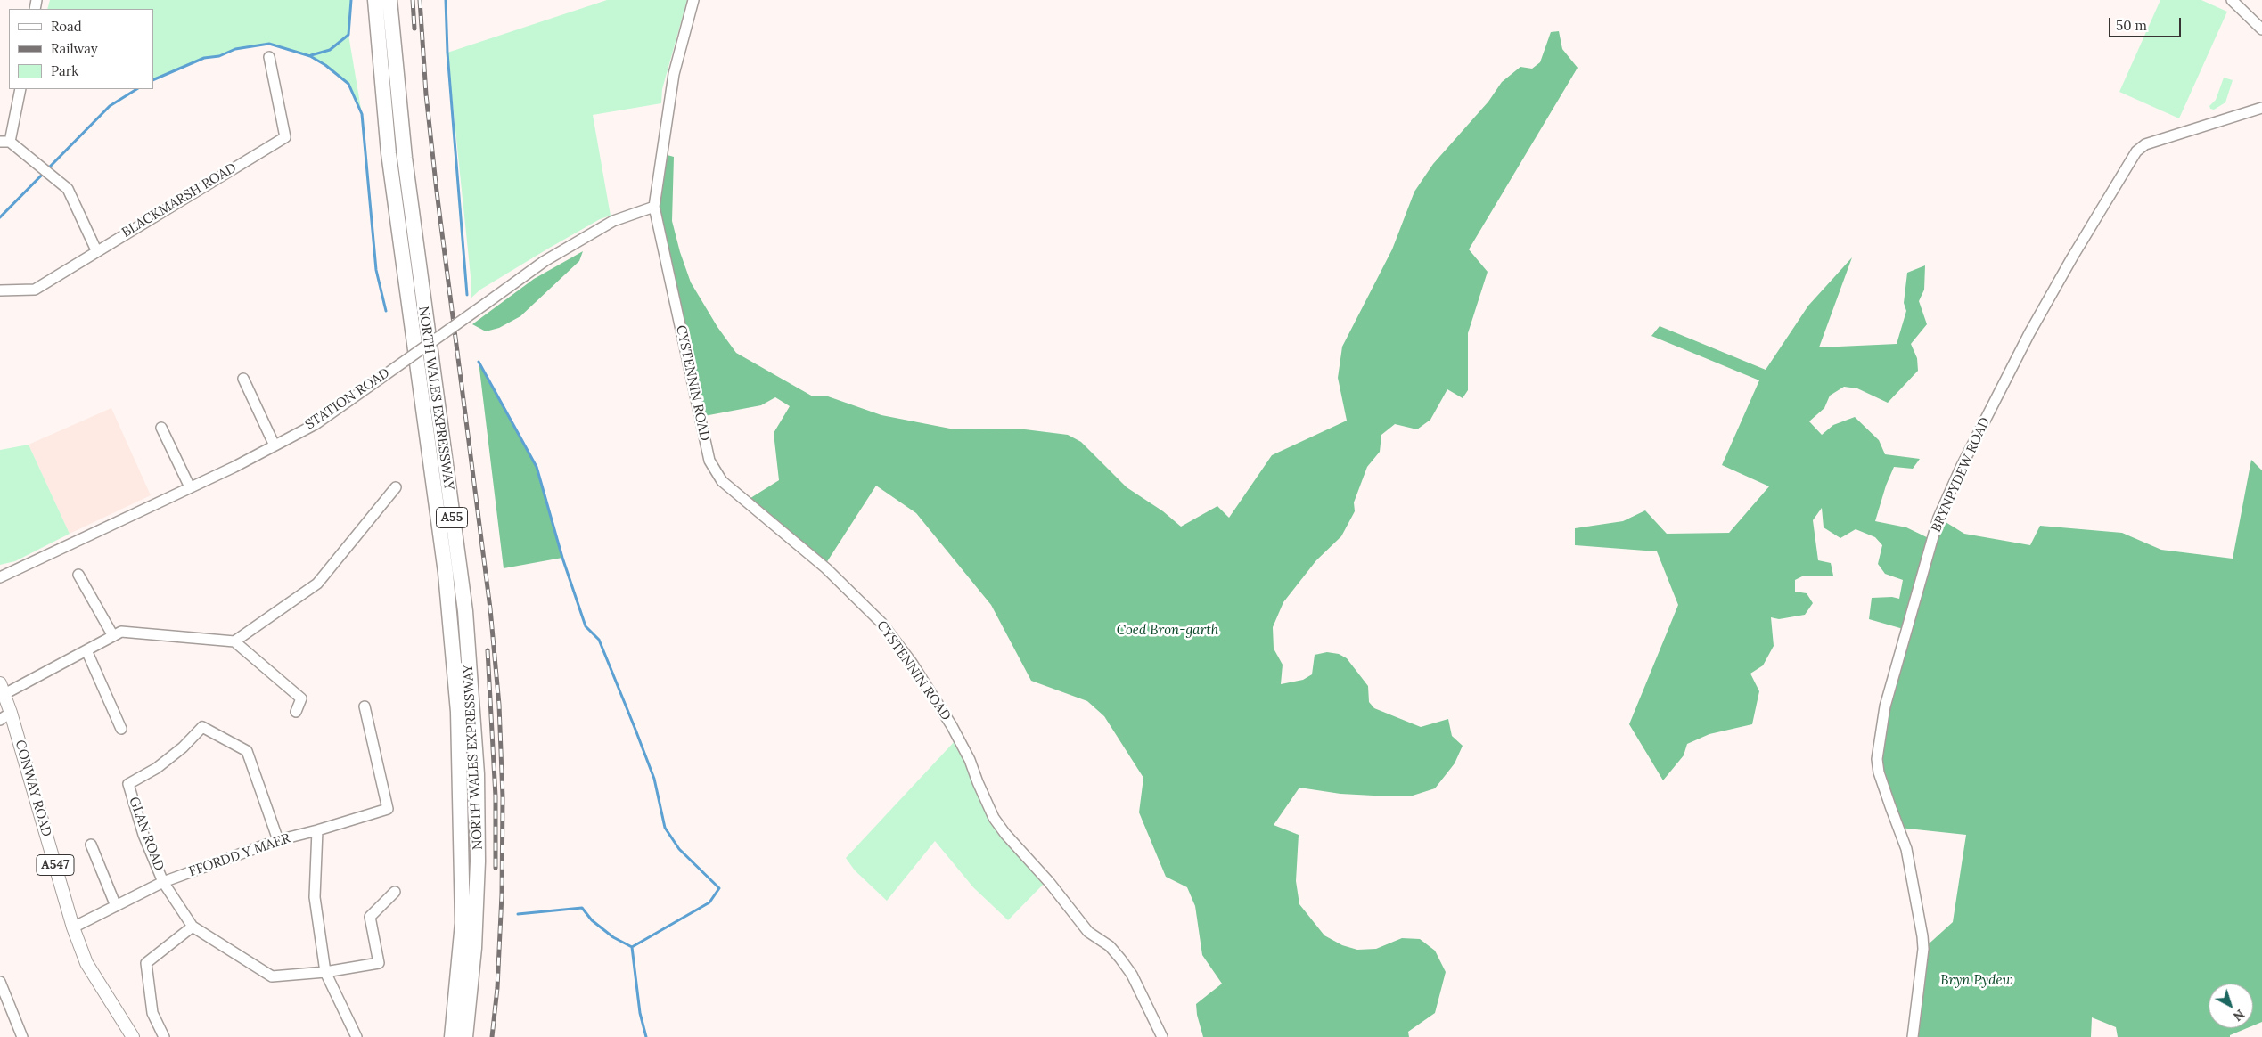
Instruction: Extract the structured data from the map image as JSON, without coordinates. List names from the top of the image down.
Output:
{
  "streets": {
    "highway": ["NORTH WALES EXPRESSWAY", "A55"],
    "main road": ["CONWAY ROAD", "A547"],
    "street": [
      "BLACKMARSH ROAD",
      "CYSTENNIN ROAD",
      "STATION ROAD",
      "BRYNPYDEW ROAD",
      "GLAN ROAD",
      "FFORDD Y MAER"
    ]
  },
  "crossings": [
    ["CYSTENNIN ROAD", "STATION ROAD"],
    ["CONWAY ROAD", "FFORDD Y MAER"],
    ["GLAN ROAD", "FFORDD Y MAER"]
  ],
  "parks": ["Coed Bron-garth", "Bryn Pydew"],
  "legend": ["Road", "Railway", "Park"],
  "scale_bar": "50 m",
  "north": "bottom right"
}
